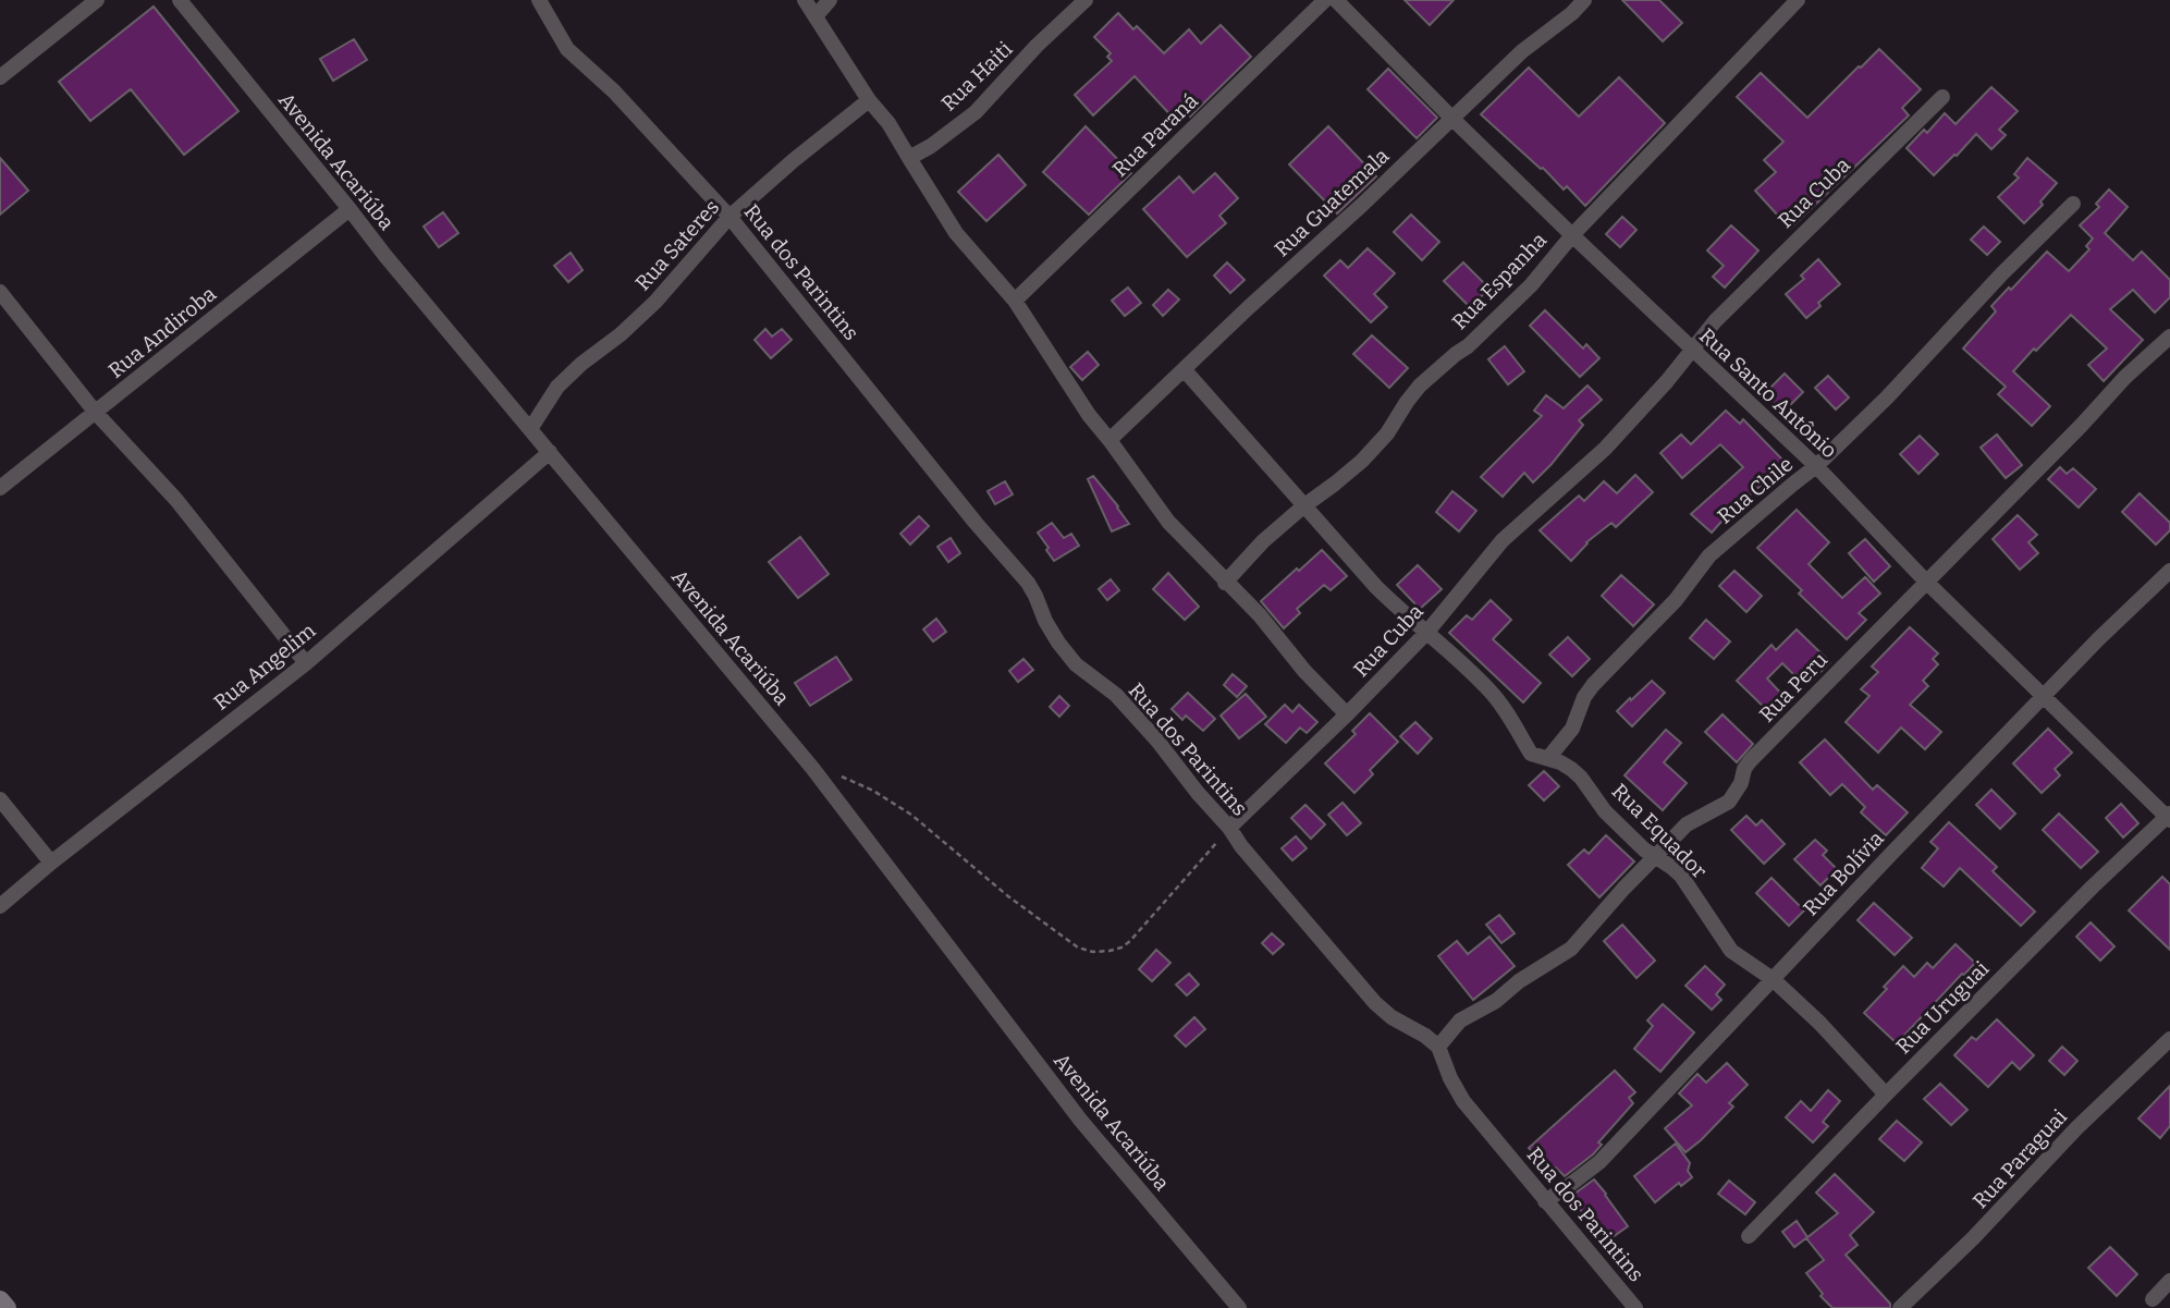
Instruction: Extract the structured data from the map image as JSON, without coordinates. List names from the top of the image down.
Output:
{
  "streets": {
    "street": [
      "Rua Haiti",
      "Rua Paraná",
      "Avenida Acariúba",
      "Rua Cuba",
      "Rua Guatemala",
      "Rua Sateres",
      "Rua dos Parintins",
      "Rua Espanha",
      "Rua Andiroba",
      "Rua Santo Antônio",
      "Rua Chile",
      "Rua Angelim",
      "Rua Peru",
      "Rua Equador",
      "Rua Bolívia",
      "Rua Uruguai",
      "Rua Paraguai"
    ]
  },
  "crossings": [
    ["Avenida Acariúba", "Rua Sateres"],
    ["Avenida Acariúba", "Rua Andiroba"],
    ["Avenida Acariúba", "Rua Angelim"],
    ["Rua Cuba", "Rua dos Parintins"],
    ["Rua Cuba", "Rua Santo Antônio"],
    ["Rua Cuba", "Rua Equador"],
    ["Rua Guatemala", "Rua Santo Antônio"],
    ["Rua Guatemala", "Rua Equador"],
    ["Rua Sateres", "Rua dos Parintins"],
    ["Rua dos Parintins", "Rua Peru"],
    ["Rua dos Parintins", "Rua Bolívia"],
    ["Rua Espanha", "Rua Santo Antônio"],
    ["Rua Espanha", "Rua Equador"],
    ["Rua Santo Antônio", "Rua Chile"],
    ["Rua Santo Antônio", "Rua Peru"],
    ["Rua Santo Antônio", "Rua Bolívia"],
    ["Rua Santo Antônio", "Rua Uruguai"],
    ["Rua Chile", "Rua Equador"],
    ["Rua Peru", "Rua Equador"],
    ["Rua Equador", "Rua Bolívia"],
    ["Rua Equador", "Rua Uruguai"]
  ]
}
